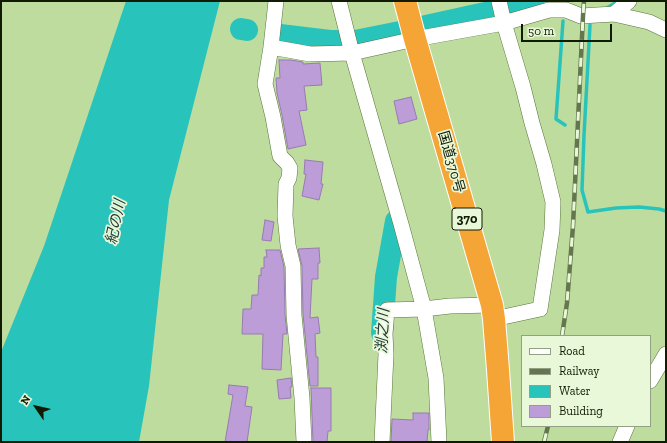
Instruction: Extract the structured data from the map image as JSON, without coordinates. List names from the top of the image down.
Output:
{
  "streets": {
    "highway": ["国道370号", "370"]
  },
  "water": ["紀の川", "渕之川"],
  "legend": [
    "Road",
    "Railway",
    "Water",
    "Building"
  ],
  "scale_bar": "50 m",
  "north": "top left"
}
